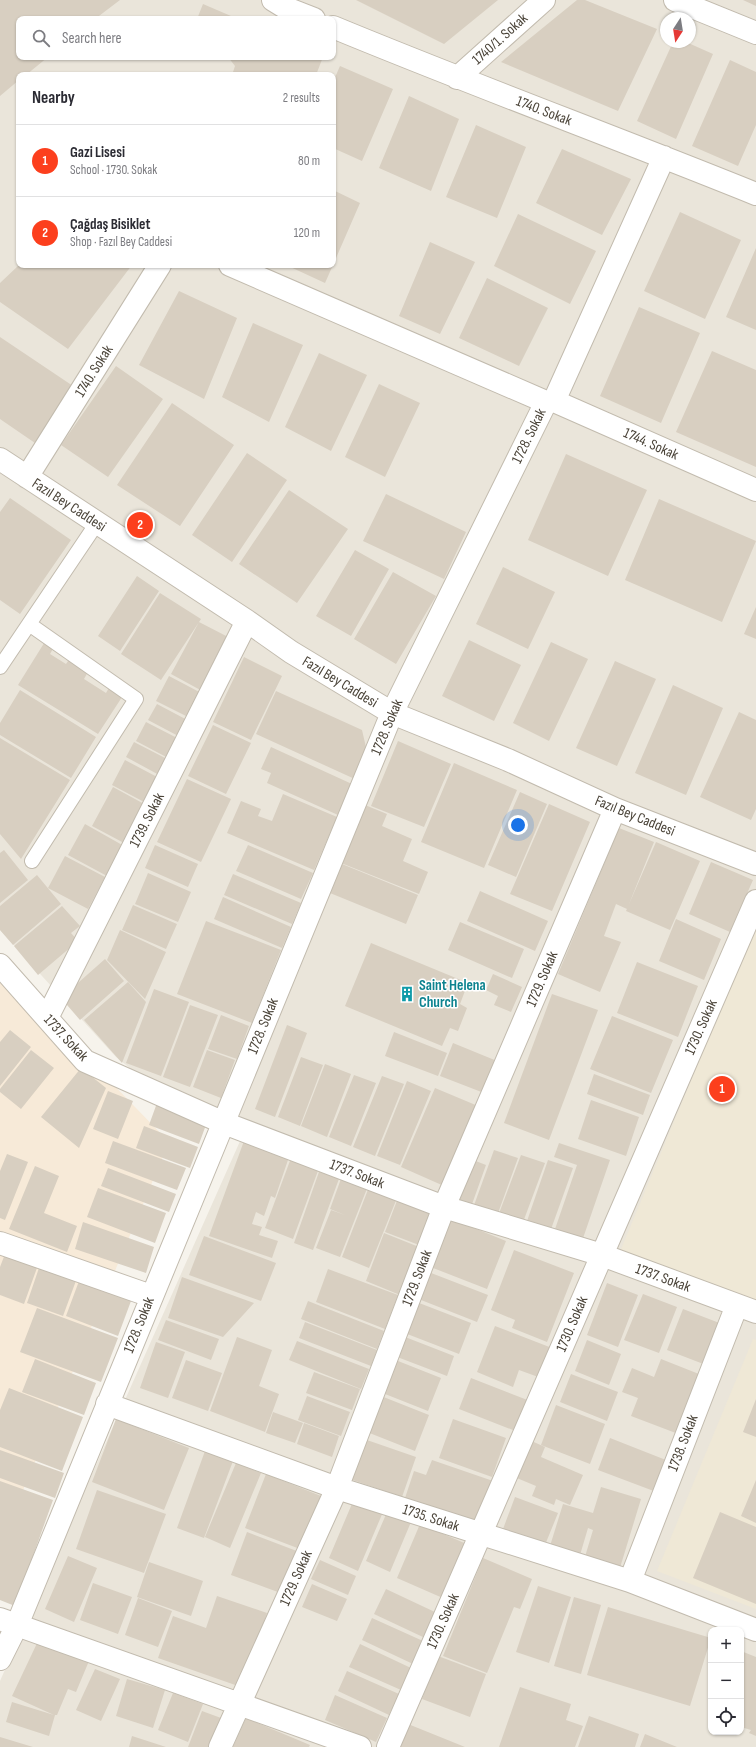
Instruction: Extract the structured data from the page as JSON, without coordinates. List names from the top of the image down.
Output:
{
  "streets": {
    "street": [
      "1740/1. Sokak",
      "1740. Sokak",
      "1728. Sokak",
      "1744. Sokak",
      "Fazıl Bey Caddesi",
      "1739. Sokak",
      "1729. Sokak",
      "1730. Sokak",
      "1737. Sokak",
      "1738. Sokak",
      "1735. Sokak"
    ]
  },
  "crossings": [
    ["1740/1. Sokak", "1740. Sokak"],
    ["1740. Sokak", "1728. Sokak"],
    ["1740. Sokak", "Fazıl Bey Caddesi"],
    ["1728. Sokak", "1744. Sokak"],
    ["1728. Sokak", "Fazıl Bey Caddesi"],
    ["1728. Sokak", "1737. Sokak"],
    ["1728. Sokak", "1735. Sokak"],
    ["Fazıl Bey Caddesi", "1739. Sokak"],
    ["Fazıl Bey Caddesi", "1729. Sokak"],
    ["1739. Sokak", "1737. Sokak"],
    ["1729. Sokak", "1737. Sokak"],
    ["1729. Sokak", "1735. Sokak"],
    ["1730. Sokak", "1737. Sokak"],
    ["1730. Sokak", "1735. Sokak"],
    ["1737. Sokak", "1738. Sokak"],
    ["1738. Sokak", "1735. Sokak"]
  ],
  "places": {
    "building": ["Saint Helena Church"]
  },
  "north": "bottom",
  "page": {
    "search": "Search here",
    "heading": ["Nearby", "2 results"],
    "list": [
      {
        "mark": "1",
        "name": "Gazi Lisesi",
        "note": "School · 1730. Sokak",
        "value": "80 m"
      },
      {
        "mark": "2",
        "name": "Çağdaş Bisiklet",
        "note": "Shop · Fazıl Bey Caddesi",
        "value": "120 m"
      }
    ],
    "pins": ["2", "1"],
    "map_buttons": ["+", "−"]
  }
}
